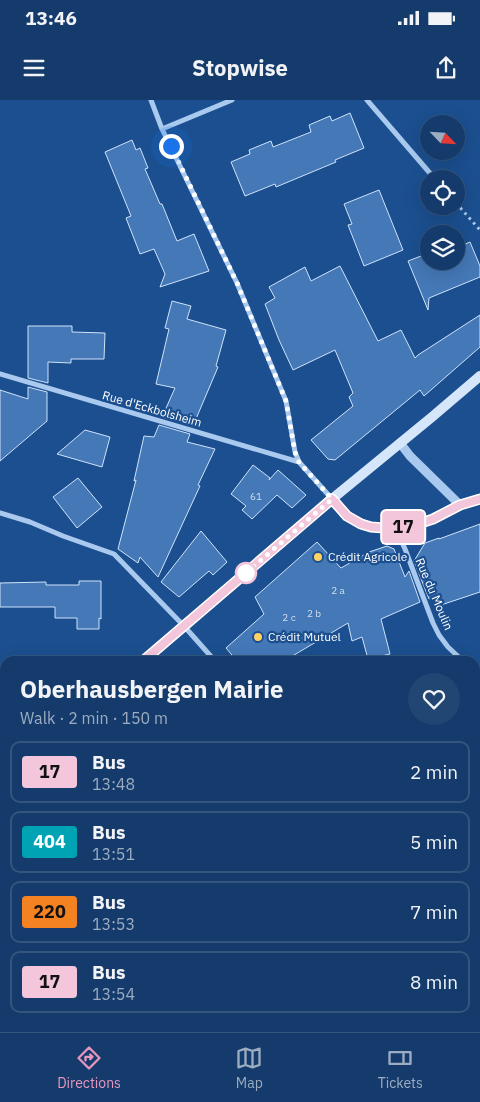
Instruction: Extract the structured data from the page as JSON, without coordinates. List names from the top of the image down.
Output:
{
  "streets": {
    "street": ["Rue d'Eckbolsheim", "Rue du Moulin"]
  },
  "places": ["Crédit Agricole", "Crédit Mutuel"],
  "lines": ["bus line 17"],
  "house_numbers": [
    "61",
    "2 a",
    "2 b",
    "2 c"
  ],
  "north": "bottom right",
  "page": {
    "status": "13:46",
    "header": "Stopwise",
    "on_map": "17",
    "heading": ["Oberhausbergen Mairie", "Walk · 2 min · 150 m"],
    "list": [
      {
        "mark": "17",
        "name": "Bus",
        "note": "13:48",
        "value": "2 min"
      },
      {
        "mark": "404",
        "name": "Bus",
        "note": "13:51",
        "value": "5 min"
      },
      {
        "mark": "220",
        "name": "Bus",
        "note": "13:53",
        "value": "7 min"
      },
      {
        "mark": "17",
        "name": "Bus",
        "note": "13:54",
        "value": "8 min"
      }
    ],
    "tabs": ["Directions", "Map", "Tickets"]
  }
}
